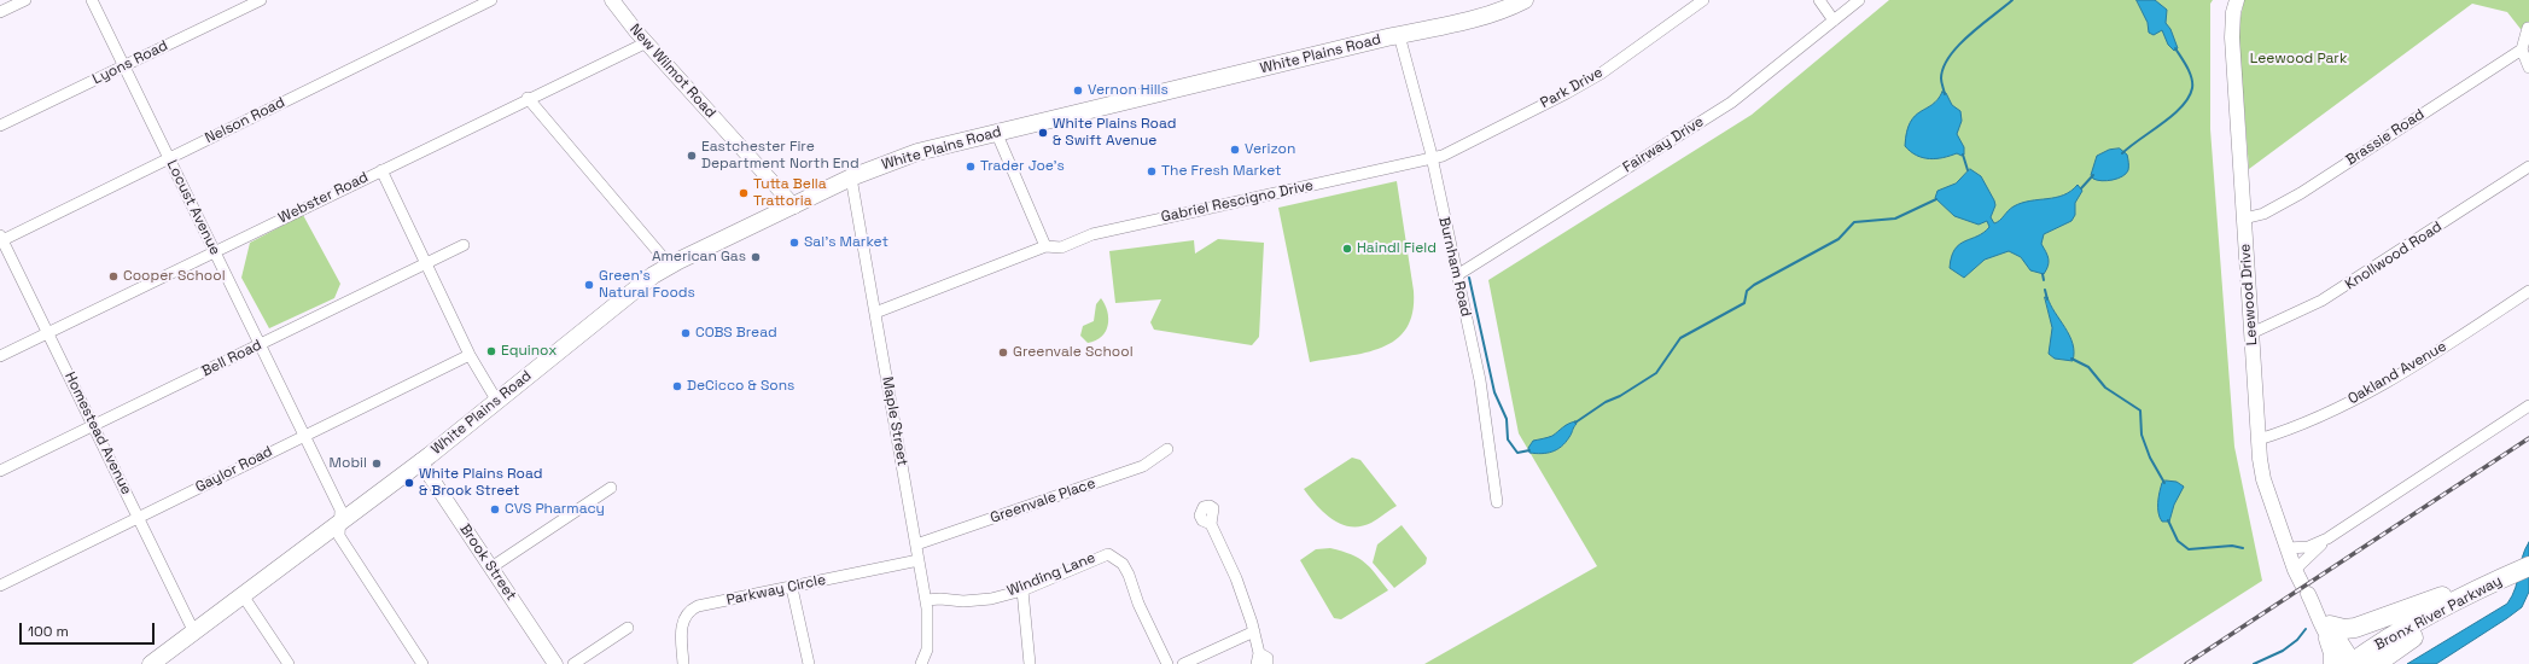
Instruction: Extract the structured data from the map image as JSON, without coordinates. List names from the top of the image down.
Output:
{
  "streets": {
    "highway": ["Bronx River Parkway"],
    "main road": ["White Plains Road"],
    "street": [
      "Lyons Road",
      "New Wilmot Road",
      "Park Drive",
      "Nelson Road",
      "Brassie Road",
      "Fairway Drive",
      "Webster Road",
      "Gabriel Rescigno Drive",
      "Locust Avenue",
      "Knollwood Road",
      "Burnham Road",
      "Leewood Drive",
      "Bell Road",
      "Oakland Avenue",
      "Maple Street",
      "Homestead Avenue",
      "Gaylor Road",
      "Greenvale Place",
      "Brook Street",
      "Winding Lane",
      "Parkway Circle"
    ]
  },
  "crossings": [
    ["White Plains Road", "New Wilmot Road"],
    ["White Plains Road", "Locust Avenue"],
    ["White Plains Road", "Burnham Road"],
    ["White Plains Road", "Maple Street"],
    ["White Plains Road", "Homestead Avenue"],
    ["White Plains Road", "Brook Street"],
    ["Lyons Road", "Locust Avenue"],
    ["New Wilmot Road", "Webster Road"],
    ["Park Drive", "Gabriel Rescigno Drive"],
    ["Park Drive", "Burnham Road"],
    ["Nelson Road", "Locust Avenue"],
    ["Nelson Road", "Homestead Avenue"],
    ["Brassie Road", "Leewood Drive"],
    ["Fairway Drive", "Burnham Road"],
    ["Webster Road", "Locust Avenue"],
    ["Webster Road", "Homestead Avenue"],
    ["Gabriel Rescigno Drive", "Burnham Road"],
    ["Gabriel Rescigno Drive", "Maple Street"],
    ["Locust Avenue", "Bell Road"],
    ["Locust Avenue", "Gaylor Road"],
    ["Knollwood Road", "Leewood Drive"],
    ["Leewood Drive", "Oakland Avenue"],
    ["Leewood Drive", "Bronx River Parkway"],
    ["Bell Road", "Homestead Avenue"],
    ["Maple Street", "Greenvale Place"],
    ["Maple Street", "Winding Lane"],
    ["Maple Street", "Parkway Circle"],
    ["Homestead Avenue", "Gaylor Road"]
  ],
  "parks": ["Leewood Park"],
  "places": [
    "Vernon Hills",
    "White Plains Road & Swift Avenue",
    "Verizon",
    "Eastchester Fire Department North End",
    "Trader Joe's",
    "The Fresh Market",
    "Tutta Bella Trattoria",
    "Sal's Market",
    "Haindl Field",
    "American Gas",
    "Cooper School",
    "Green's Natural Foods",
    "COBS Bread",
    "Equinox",
    "Greenvale School",
    "DeCicco & Sons",
    "Mobil",
    "White Plains Road & Brook Street",
    "CVS Pharmacy"
  ],
  "scale_bar": "100 m"
}
